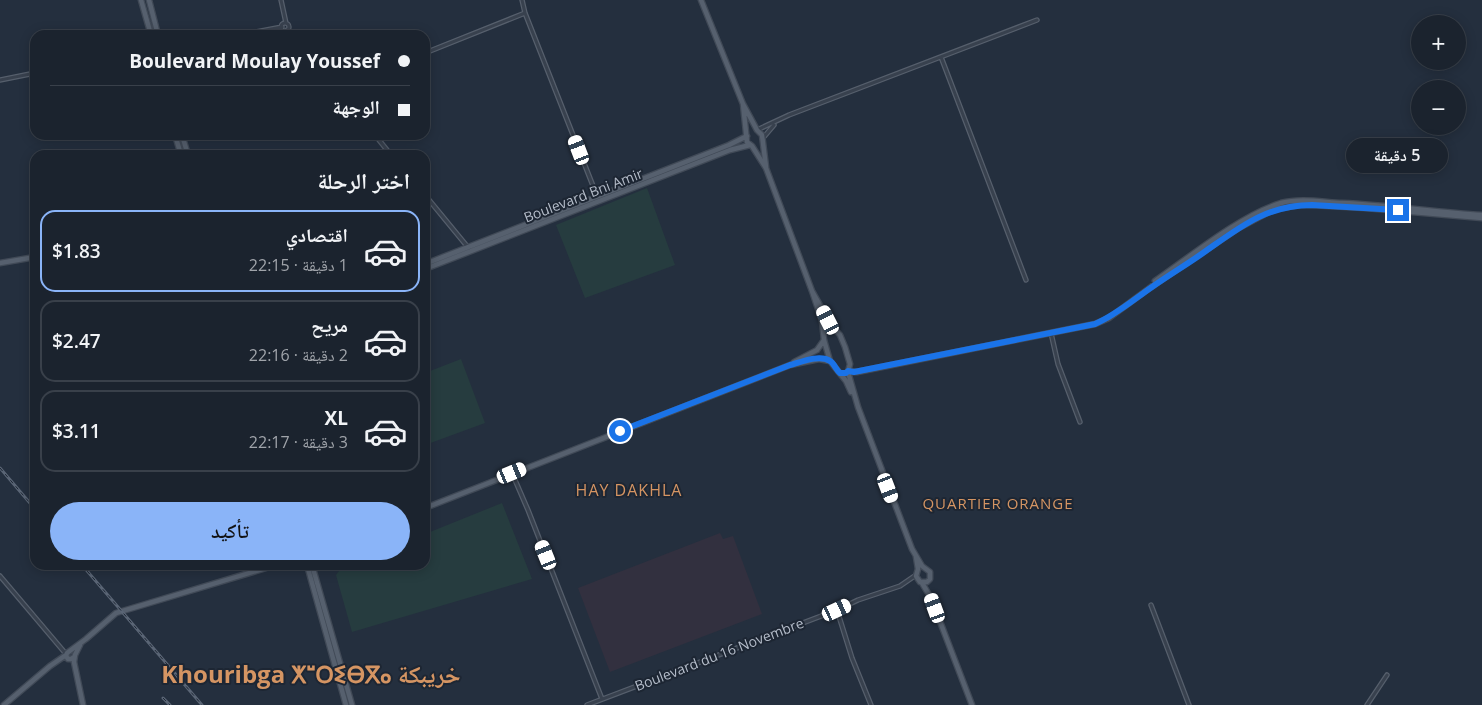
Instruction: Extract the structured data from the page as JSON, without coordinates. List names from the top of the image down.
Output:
{
  "streets": {
    "main road": ["Boulevard Bni Amir"],
    "street": ["Boulevard du 16 Novembre"]
  },
  "districts": ["HAY DAKHLA", "QUARTIER ORANGE", "Khouribga ⵅⵯⵔⵉⴱⴳⴰ خريبكة"],
  "page": {
    "map_buttons": ["+", "−"],
    "banner": ["Boulevard Moulay Youssef", "الوجهة"],
    "bubble": "5 دقيقة",
    "heading": "اختر الرحلة",
    "list": [
      {
        "name": "اقتصادي",
        "note": "1 دقيقة · 22:15",
        "value": "$1.83"
      },
      {
        "name": "مريح",
        "note": "2 دقيقة · 22:16",
        "value": "$2.47"
      },
      {
        "name": "XL",
        "note": "3 دقيقة · 22:17",
        "value": "$3.11"
      }
    ],
    "buttons": "تأكيد"
  }
}
